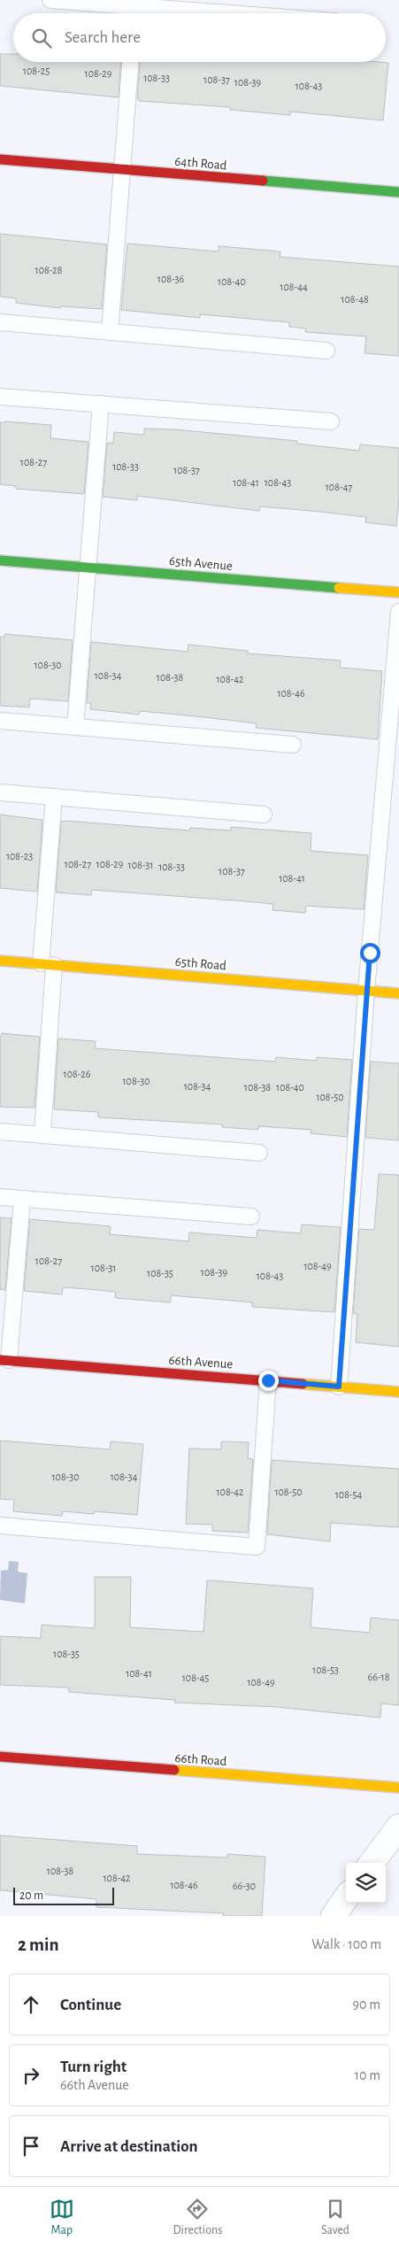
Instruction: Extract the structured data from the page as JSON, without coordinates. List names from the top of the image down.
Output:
{
  "streets": {
    "street": [
      "64th Road",
      "65th Avenue",
      "65th Road",
      "66th Avenue",
      "66th Road"
    ]
  },
  "house_numbers": [
    "108-25",
    "108-29",
    "108-33",
    "108-37",
    "108-39",
    "108-43",
    "108-28",
    "108-36",
    "108-40",
    "108-44",
    "108-48",
    "108-27",
    "108-33",
    "108-37",
    "108-41",
    "108-43",
    "108-47",
    "108-30",
    "108-34",
    "108-38",
    "108-42",
    "108-46",
    "108-23",
    "108-27",
    "108-29",
    "108-31",
    "108-33",
    "108-37",
    "108-41",
    "108-26",
    "108-30",
    "108-34",
    "108-38",
    "108-40",
    "108-50",
    "108-27",
    "108-49",
    "108-31",
    "108-39",
    "108-35",
    "108-43",
    "108-30",
    "108-34",
    "108-42",
    "108-50",
    "108-54",
    "108-35",
    "108-53",
    "108-41",
    "66-18",
    "108-45",
    "108-49",
    "108-38",
    "108-42",
    "108-46",
    "66-30"
  ],
  "scale_bar": "20 m",
  "page": {
    "search": "Search here",
    "scale": "20 m",
    "heading": ["2 min", "Walk · 100 m"],
    "list": [
      ["Continue", "90 m"],
      ["Turn right", "66th Avenue", "10 m"],
      "Arrive at destination"
    ],
    "nav": ["Map", "Directions", "Saved"]
  }
}
